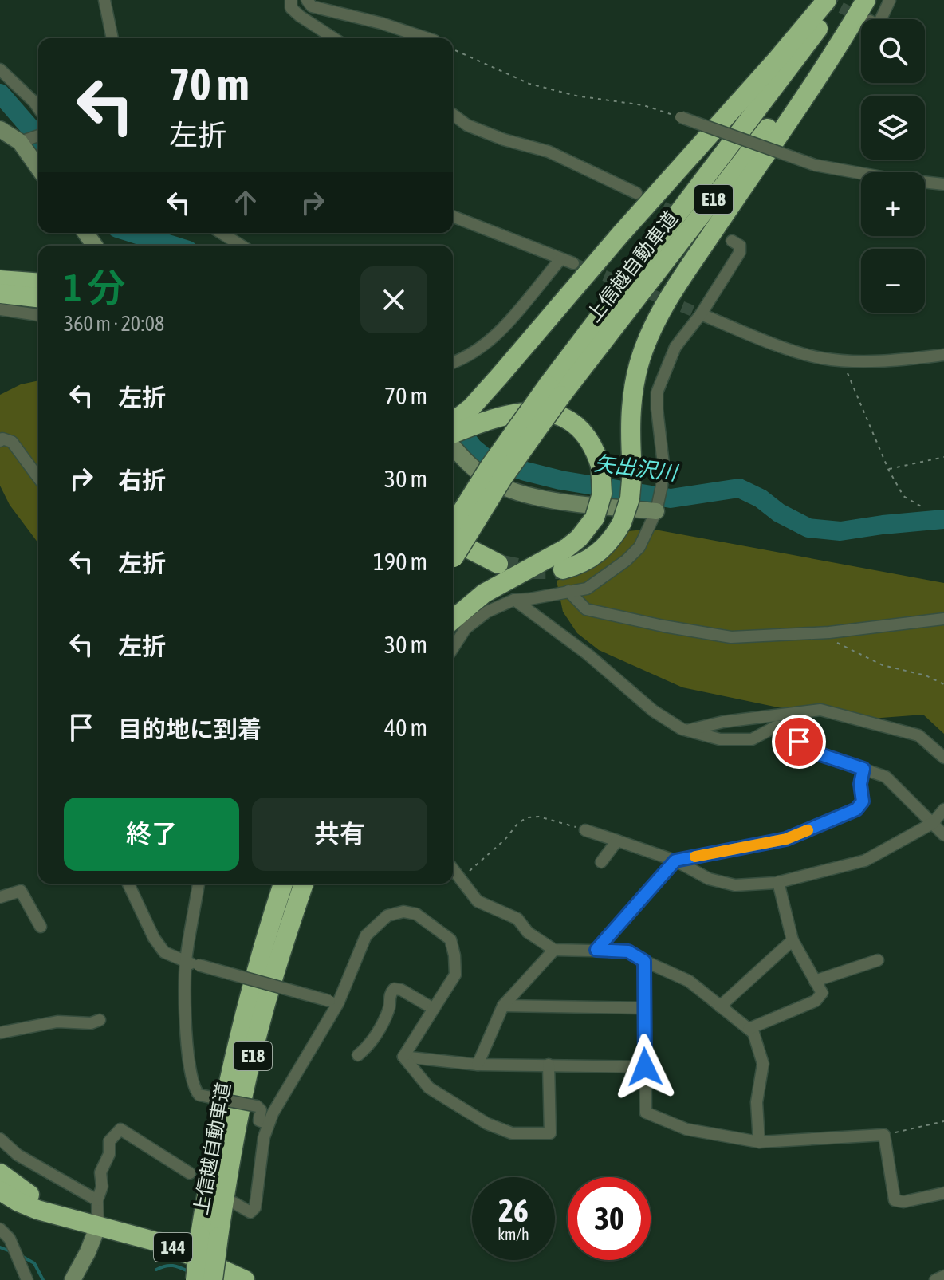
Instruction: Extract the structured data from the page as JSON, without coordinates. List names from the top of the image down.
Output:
{
  "streets": {
    "highway": ["E18", "上信越自動車道", "144"]
  },
  "water": ["矢出沢川"],
  "page": {
    "map_buttons": ["+", "−"],
    "turn": ["70 m", "左折"],
    "heading": ["1 分", "360 m · 20:08"],
    "list": [
      {
        "name": "左折",
        "value": "70 m"
      },
      {
        "name": "右折",
        "value": "30 m"
      },
      {
        "name": "左折",
        "value": "190 m"
      },
      {
        "name": "左折",
        "value": "30 m"
      },
      {
        "name": "目的地に到着",
        "value": "40 m"
      }
    ],
    "buttons": ["終了", "共有"],
    "speed": "26 km/h",
    "limit": "30"
  }
}
